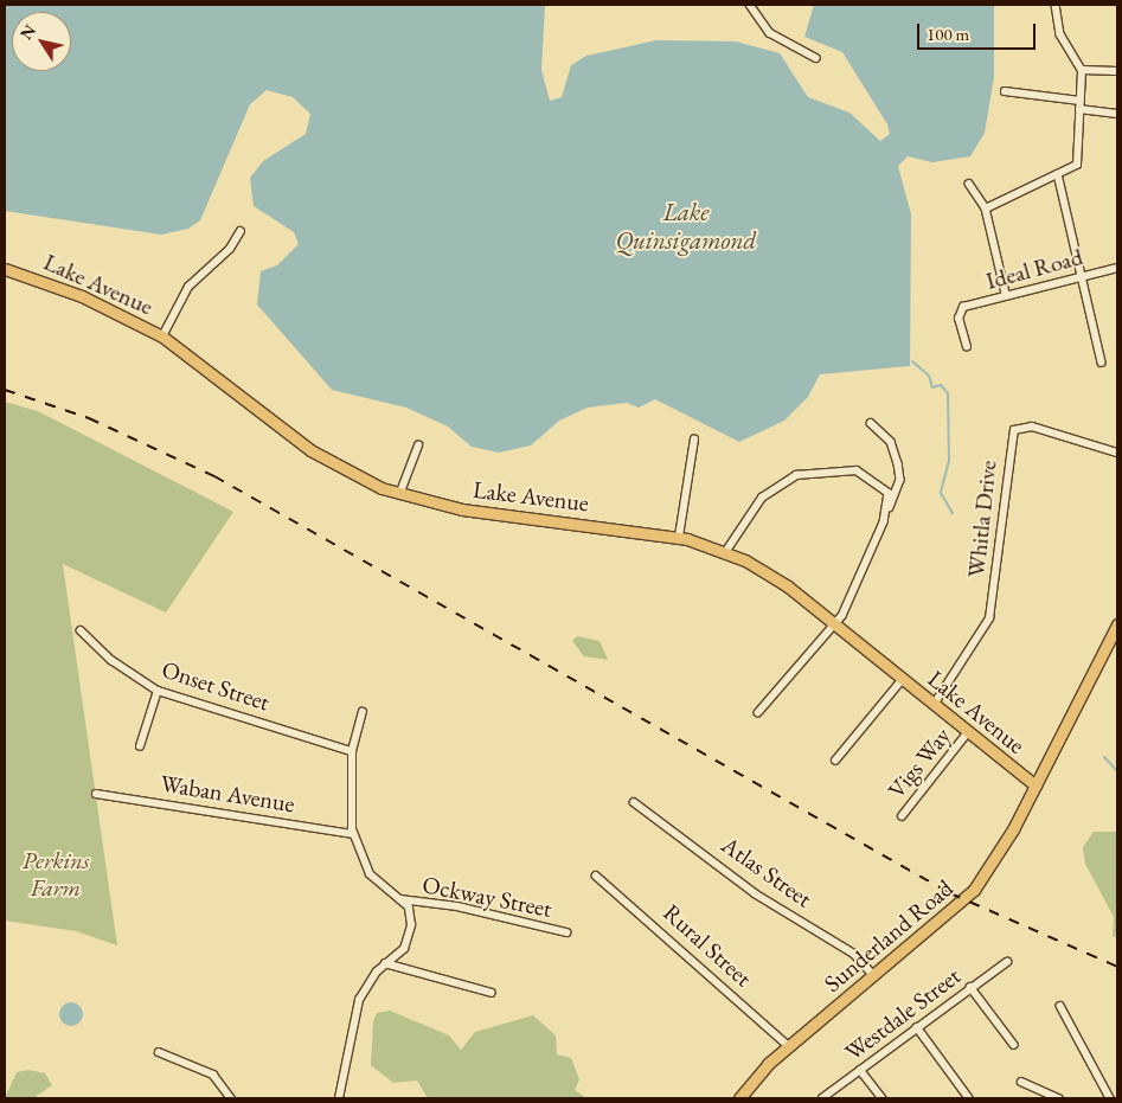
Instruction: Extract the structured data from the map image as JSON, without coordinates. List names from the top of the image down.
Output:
{
  "streets": {
    "main road": ["Lake Avenue", "Sunderland Road"],
    "street": [
      "Ideal Road",
      "Whitla Drive",
      "Onset Street",
      "Vigs Way",
      "Waban Avenue",
      "Atlas Street",
      "Ockway Street",
      "Rural Street",
      "Westdale Street"
    ]
  },
  "crossings": [
    ["Lake Avenue", "Whitla Drive"],
    ["Lake Avenue", "Vigs Way"],
    ["Lake Avenue", "Sunderland Road"],
    ["Atlas Street", "Sunderland Road"],
    ["Sunderland Road", "Rural Street"]
  ],
  "water": ["Lake Quinsigamond"],
  "parks": ["Perkins Farm"],
  "scale_bar": "100 m",
  "north": "top left"
}
